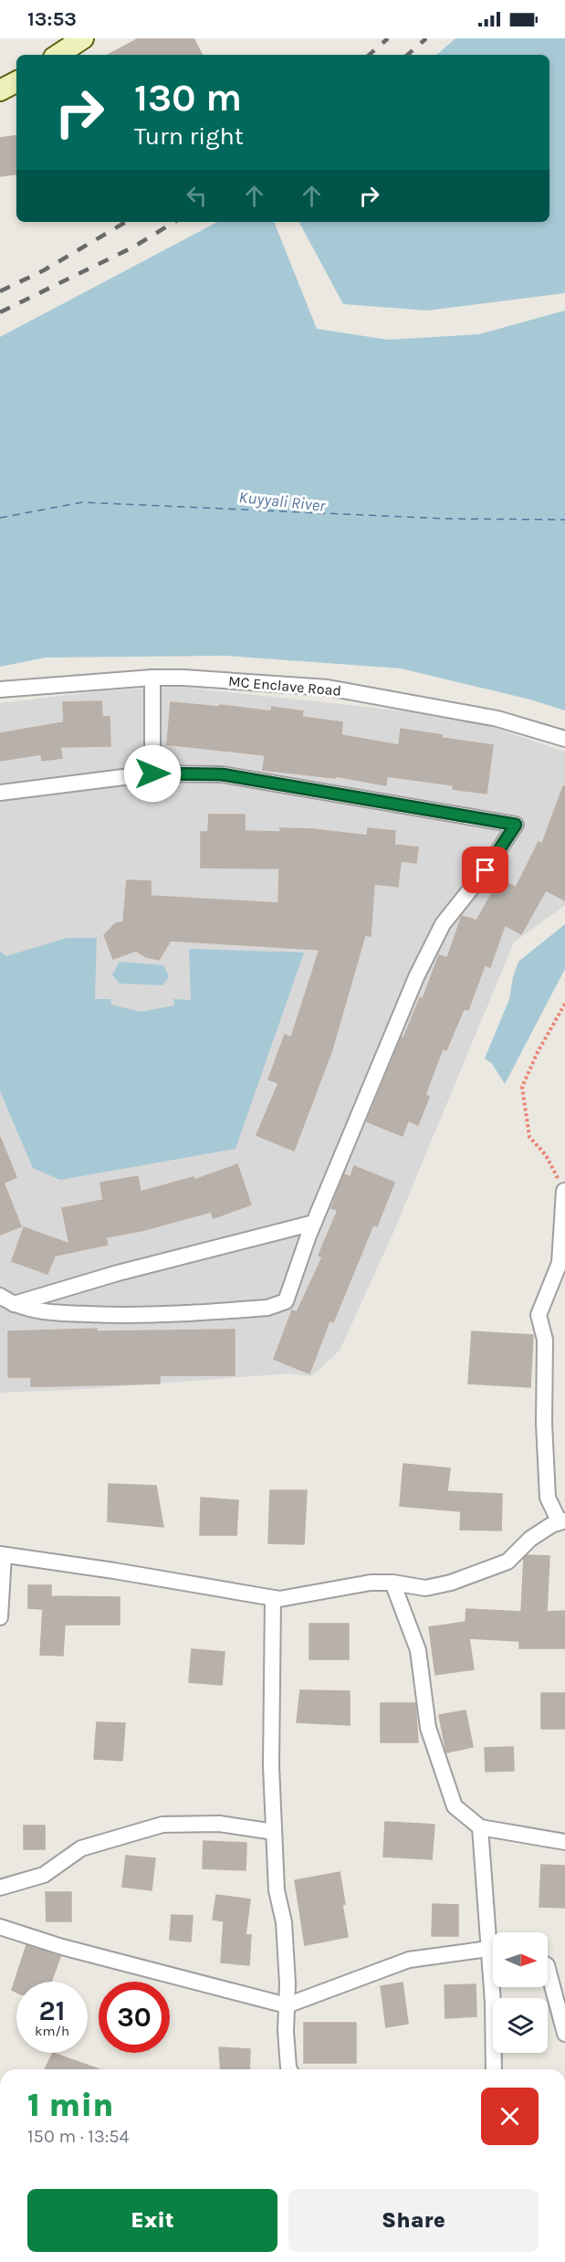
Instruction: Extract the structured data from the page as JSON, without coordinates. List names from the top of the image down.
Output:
{
  "streets": {
    "street": ["MC Enclave Road"]
  },
  "water": ["Kuyyali River"],
  "north": "right",
  "page": {
    "status": "13:53",
    "turn": ["130 m", "Turn right"],
    "speed": "21 km/h",
    "limit": "30",
    "heading": ["1 min", "150 m · 13:54"],
    "buttons": ["Exit", "Share"]
  }
}
